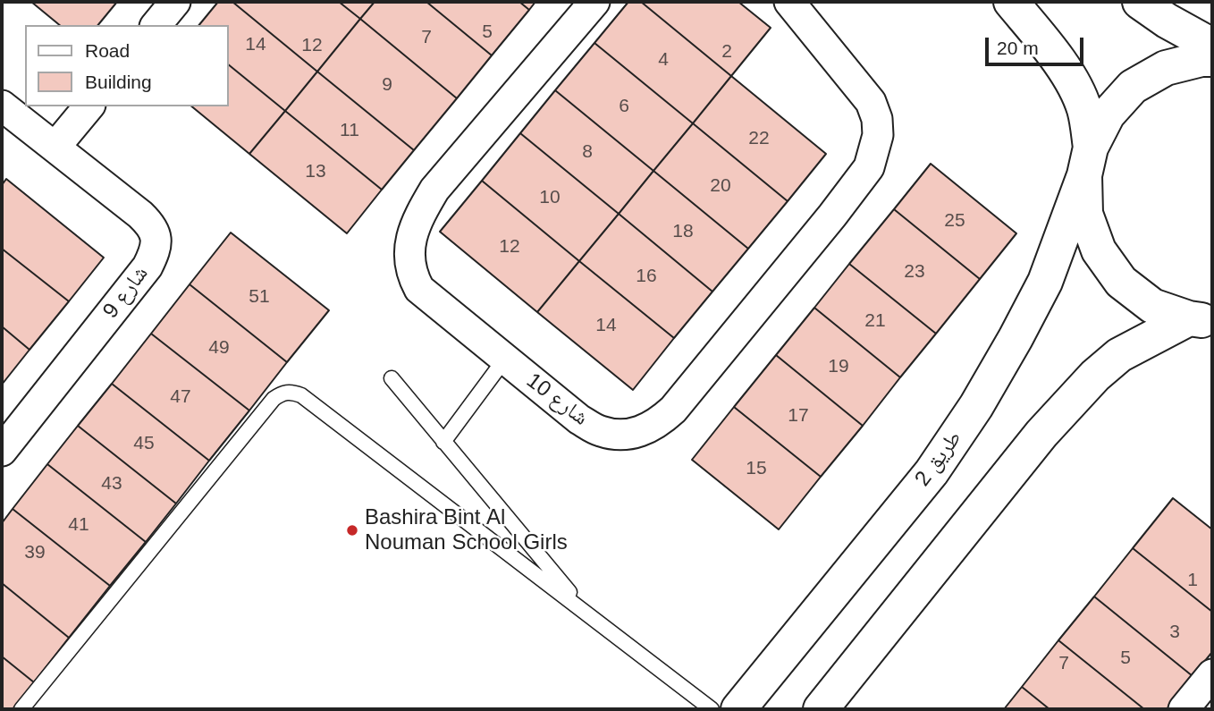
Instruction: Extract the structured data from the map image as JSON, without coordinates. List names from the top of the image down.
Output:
{
  "streets": {
    "street": ["شارع 9", "شارع 10", "طريق 2"]
  },
  "places": ["Bashira Bint Al Nouman School Girls"],
  "house_numbers": [
    "5",
    "7",
    "14",
    "12",
    "2",
    "4",
    "9",
    "6",
    "11",
    "22",
    "8",
    "13",
    "20",
    "10",
    "25",
    "18",
    "12",
    "23",
    "16",
    "51",
    "21",
    "14",
    "49",
    "19",
    "47",
    "17",
    "45",
    "15",
    "43",
    "41",
    "39",
    "1",
    "3",
    "5",
    "7"
  ],
  "legend": ["Road", "Building"],
  "scale_bar": "20 m"
}
